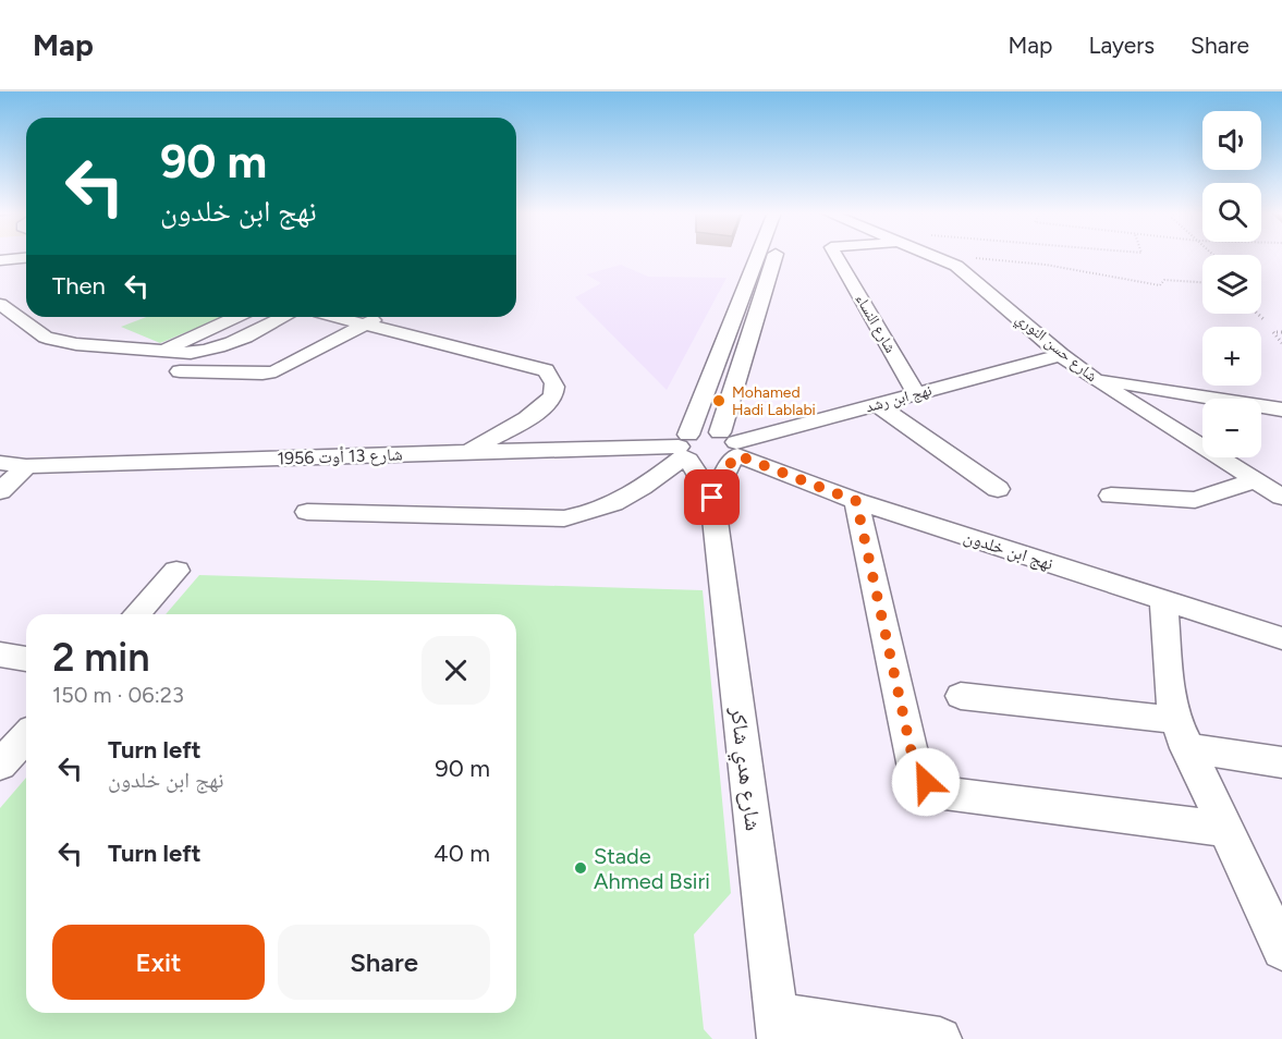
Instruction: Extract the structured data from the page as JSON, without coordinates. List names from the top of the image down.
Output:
{
  "streets": {
    "street": [
      "شارع النساء",
      "شارع حسن النوري",
      "نهج ابن رشد",
      "شارع 13 أوت 1956",
      "نهج ابن خلدون",
      "شارع هدي شاكر"
    ]
  },
  "crossings": [
    ["شارع النساء", "نهج ابن رشد"],
    ["شارع حسن النوري", "نهج ابن رشد"],
    ["نهج ابن رشد", "نهج ابن خلدون"]
  ],
  "places": ["Mohamed Hadi Lablabi", "Stade Ahmed Bsiri"],
  "page": {
    "header": "Map",
    "nav": ["Map", "Layers", "Share"],
    "map_buttons": ["+", "−"],
    "turn": ["90 m", "نهج ابن خلدون"],
    "then": "Then",
    "heading": ["2 min", "150 m · 06:23"],
    "list": [
      {
        "name": "Turn left",
        "note": "نهج ابن خلدون",
        "value": "90 m"
      },
      {
        "name": "Turn left",
        "value": "40 m"
      }
    ],
    "buttons": ["Exit", "Share"]
  }
}
